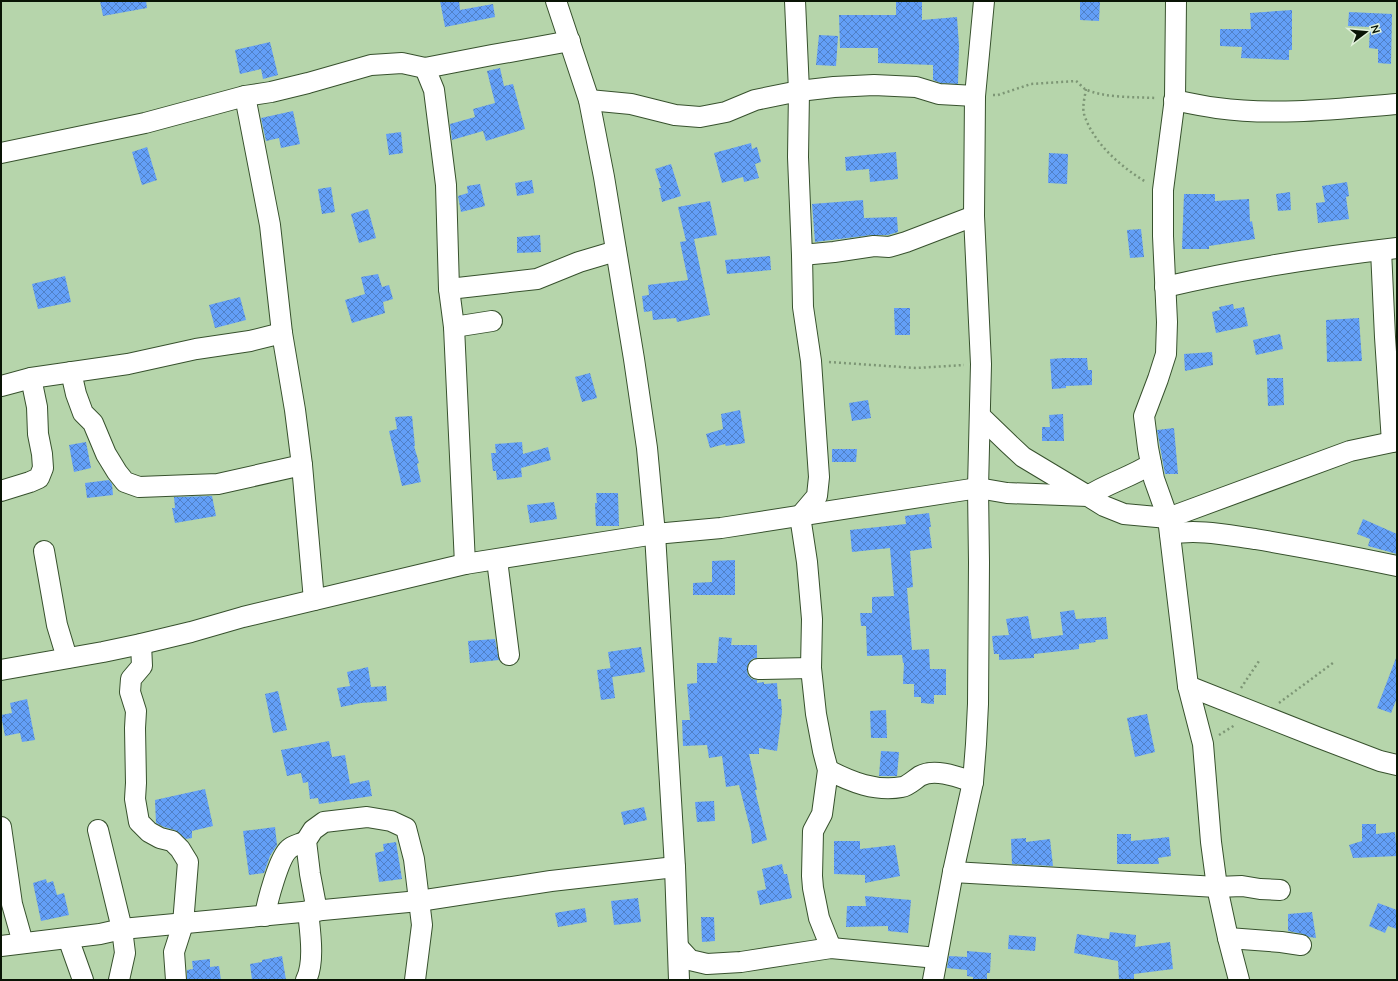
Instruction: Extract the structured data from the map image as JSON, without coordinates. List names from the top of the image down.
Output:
{
  "north": "right"
}
